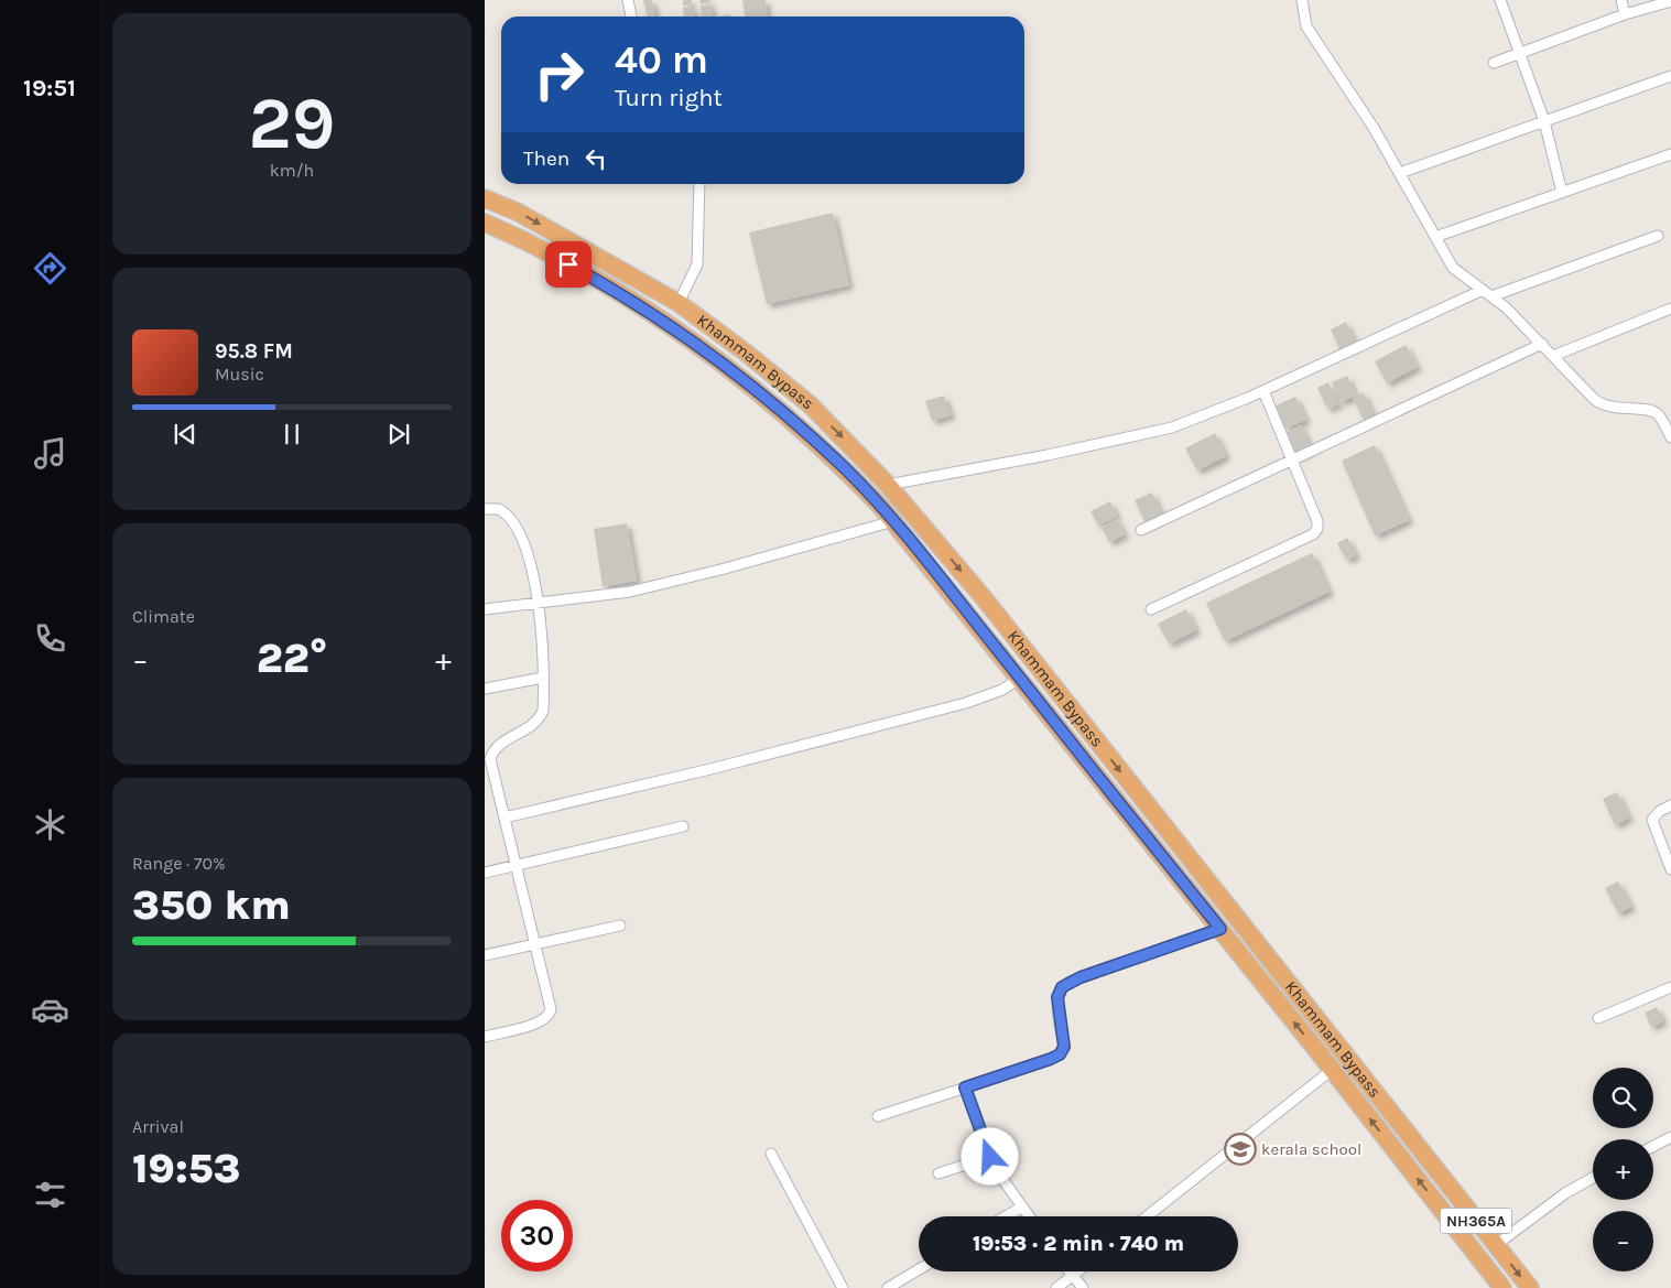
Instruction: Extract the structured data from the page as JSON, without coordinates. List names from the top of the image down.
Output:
{
  "streets": {
    "highway": ["Khammam Bypass", "NH365A"]
  },
  "places": {
    "school or university": ["kerala school"]
  },
  "page": {
    "tabs": "19:51",
    "tile": [
      ["29", "km/h"],
      "Climate",
      ["Range · 70%", "350 km"],
      ["Arrival", "19:53"]
    ],
    "turn": ["40 m", "Turn right"],
    "then": "Then",
    "song": ["95.8 FM", "Music"],
    "heat": ["−", "22°", "+"],
    "map_buttons": ["+", "−"],
    "limit": "30",
    "trip": "19:53 · 2 min · 740 m"
  }
}
